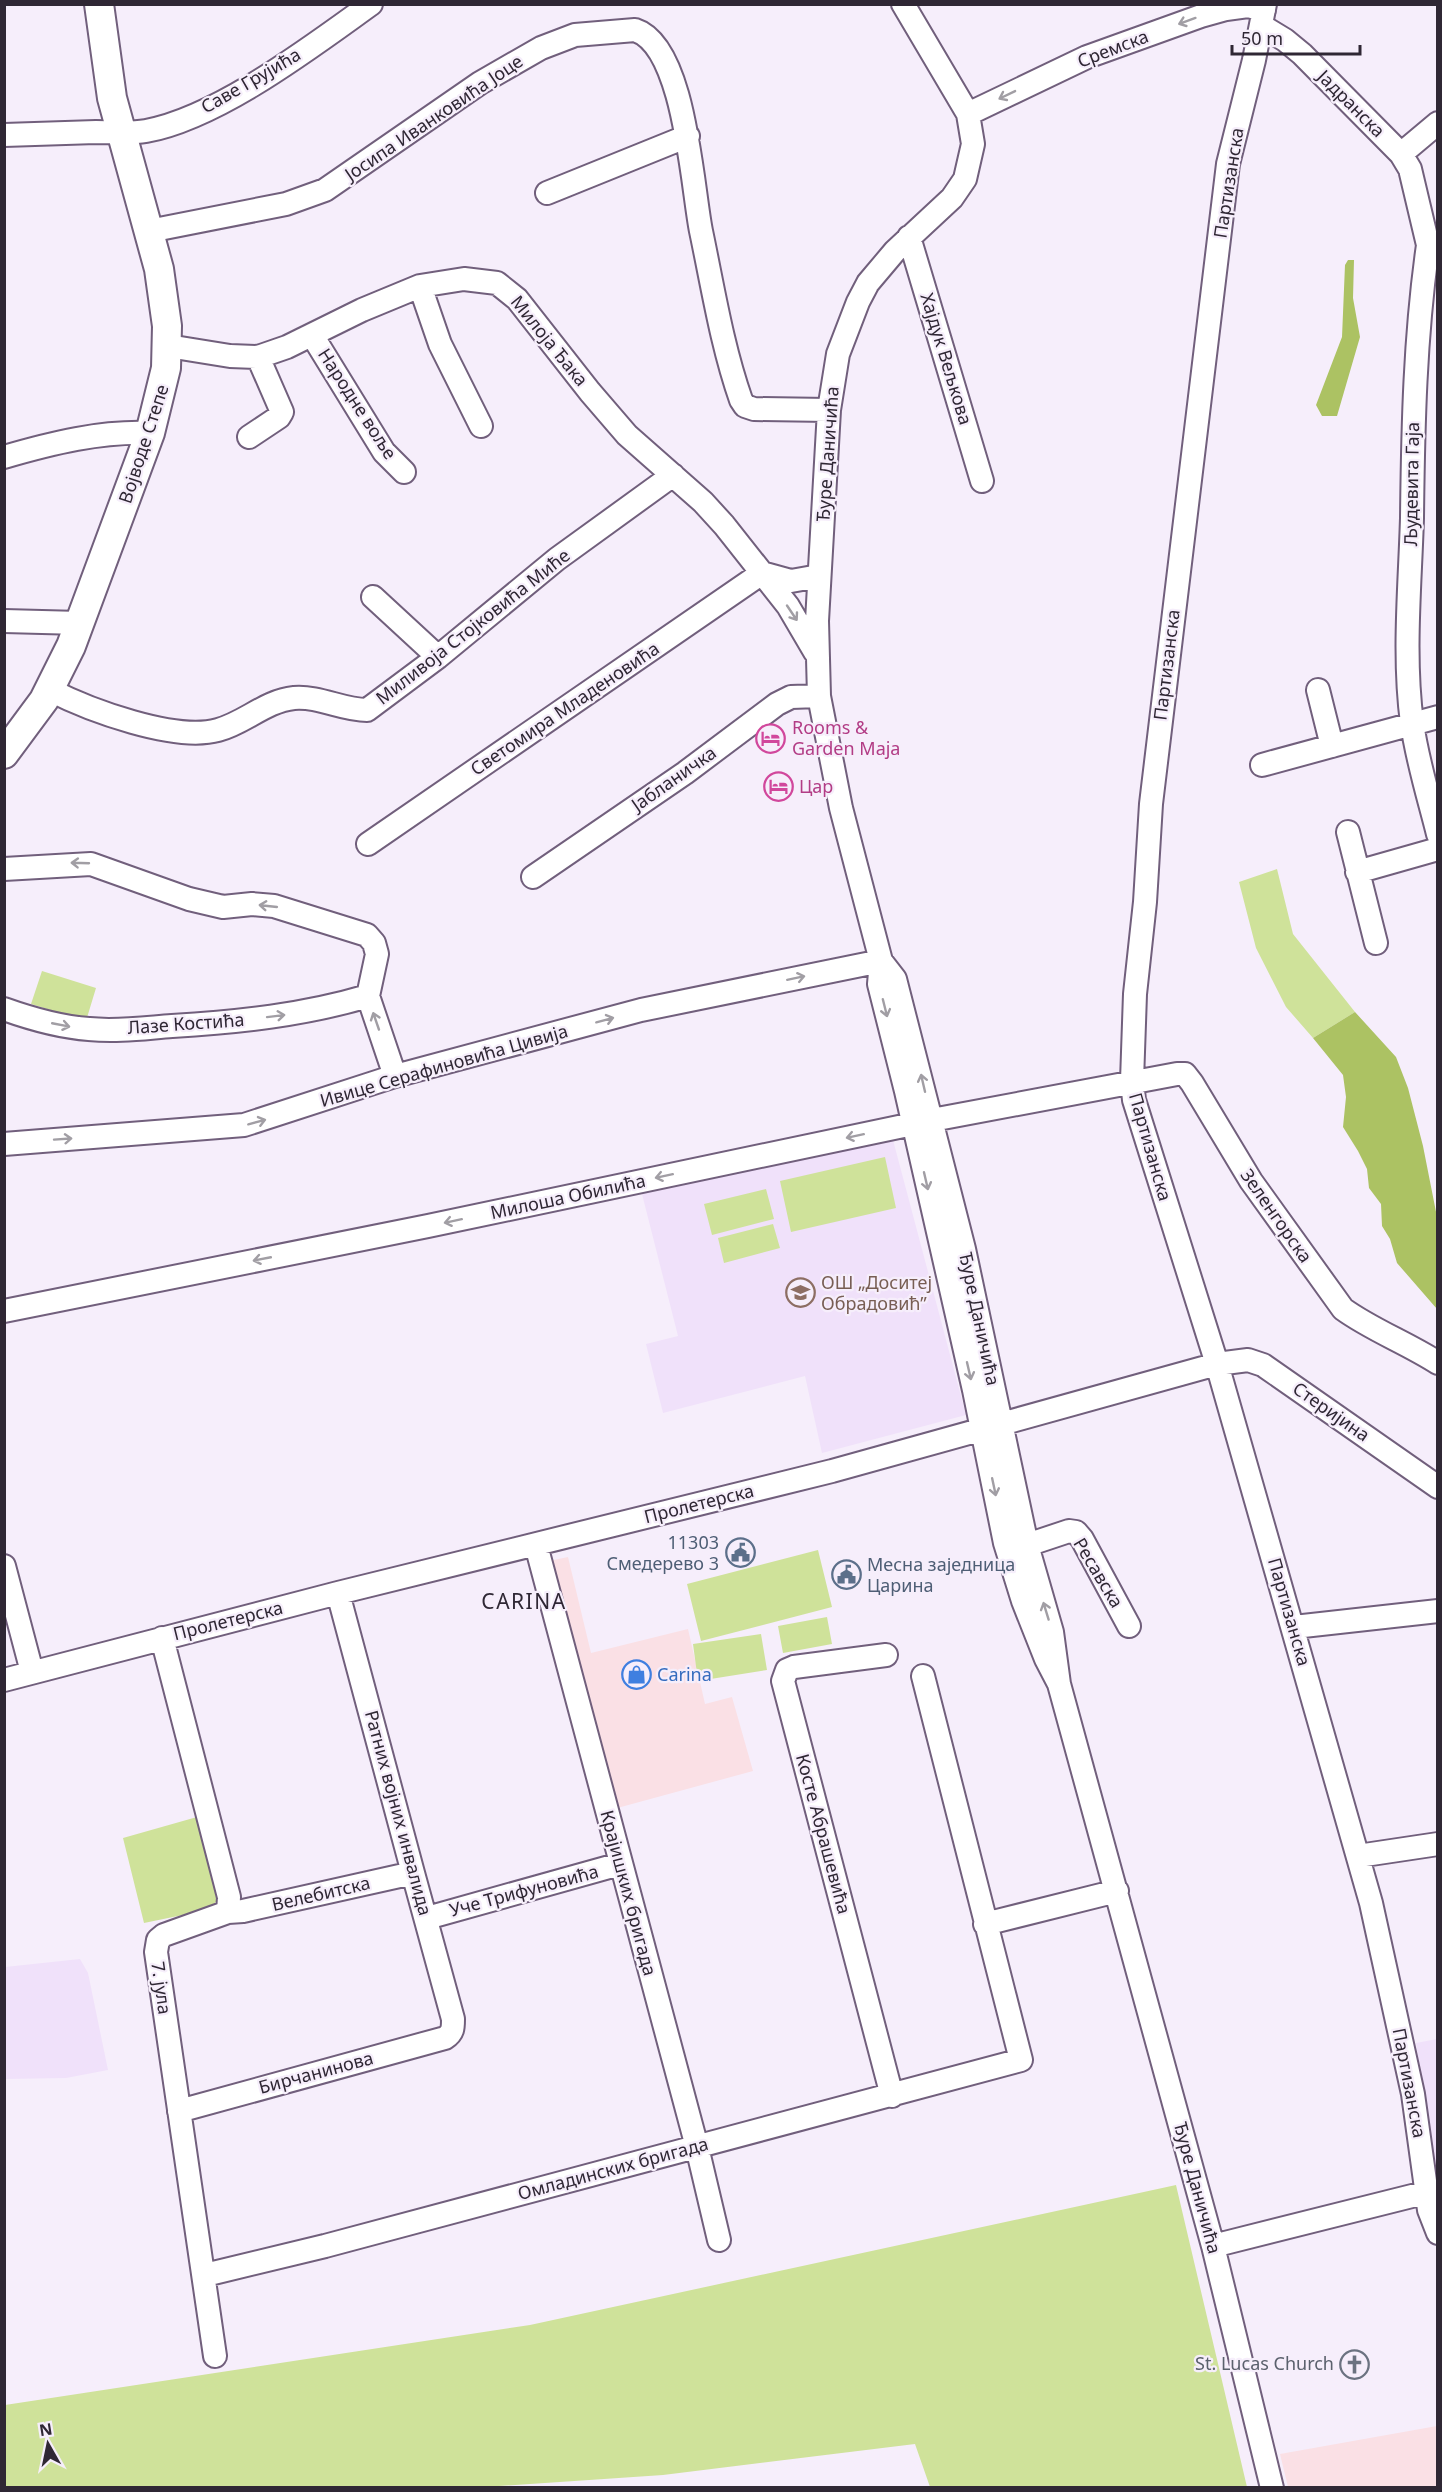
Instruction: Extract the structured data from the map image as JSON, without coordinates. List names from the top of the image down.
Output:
{
  "streets": {
    "main road": ["Војводе Степе"],
    "street": [
      "Сремска",
      "Саве Грујића",
      "Јадранска",
      "Јосипа Иванковића Јоце",
      "Партизанска",
      "Милоја Ђака",
      "Хајдук Вељкова",
      "Народне воље",
      "Ђуре Даничића",
      "Људевита Гаја",
      "Миливоја Стојковића Миће",
      "Светомира Младеновића",
      "Јабланичка",
      "Лазе Костића",
      "Ивице Серафиновића Цивија",
      "Милоша Обилића",
      "Зеленгорска",
      "Стеријина",
      "Пролетерска",
      "Ресавска",
      "Ратних војних инвалида",
      "Косте Абрашевића",
      "Уче Трифуновића",
      "Крајишких бригада",
      "Велебитска",
      "7. јула",
      "Бирчанинова",
      "Омладинских бригада"
    ]
  },
  "crossings": [
    ["Сремска", "Јадранска"],
    ["Сремска", "Партизанска"],
    ["Сремска", "Ђуре Даничића"],
    ["Саве Грујића", "Војводе Степе"],
    ["Јадранска", "Партизанска"],
    ["Јосипа Иванковића Јоце", "Војводе Степе"],
    ["Јосипа Иванковића Јоце", "Ђуре Даничића"],
    ["Партизанска", "Милоша Обилића"],
    ["Партизанска", "Зеленгорска"],
    ["Партизанска", "Стеријина"],
    ["Партизанска", "Пролетерска"],
    ["Милоја Ђака", "Народне воље"],
    ["Милоја Ђака", "Војводе Степе"],
    ["Милоја Ђака", "Ђуре Даничића"],
    ["Милоја Ђака", "Миливоја Стојковића Миће"],
    ["Милоја Ђака", "Светомира Младеновића"],
    ["Хајдук Вељкова", "Ђуре Даничића"],
    ["Војводе Степе", "Миливоја Стојковића Миће"],
    ["Ђуре Даничића", "Јабланичка"],
    ["Ђуре Даничића", "Ивице Серафиновића Цивија"],
    ["Ђуре Даничића", "Милоша Обилића"],
    ["Ђуре Даничића", "Пролетерска"],
    ["Ђуре Даничића", "Ресавска"],
    ["Милоша Обилића", "Зеленгорска"],
    ["Стеријина", "Пролетерска"],
    ["Пролетерска", "Ратних војних инвалида"],
    ["Пролетерска", "Крајишких бригада"],
    ["Ратних војних инвалида", "Уче Трифуновића"],
    ["Ратних војних инвалида", "Велебитска"],
    ["Ратних војних инвалида", "Бирчанинова"],
    ["Косте Абрашевића", "Омладинских бригада"],
    ["Уче Трифуновића", "Крајишких бригада"],
    ["Крајишких бригада", "Омладинских бригада"],
    ["Велебитска", "7. јула"],
    ["7. јула", "Бирчанинова"],
    ["7. јула", "Омладинских бригада"]
  ],
  "one_way": [
    "Сремска",
    "Лазе Костића",
    "Ивице Серафиновића Цивија",
    "Милоша Обилића"
  ],
  "districts": ["CARINA"],
  "places": {
    "hotel": ["Rooms & Garden Maja", "Цар"],
    "school or university": ["ОШ „Доситеј Обрадовић”"],
    "public building": ["11303 Смедерево 3", "Месна заједница Царина"],
    "shop": ["Carina"],
    "church": ["St. Lucas Church"]
  },
  "scale_bar": "50 m",
  "north": "top"
}
